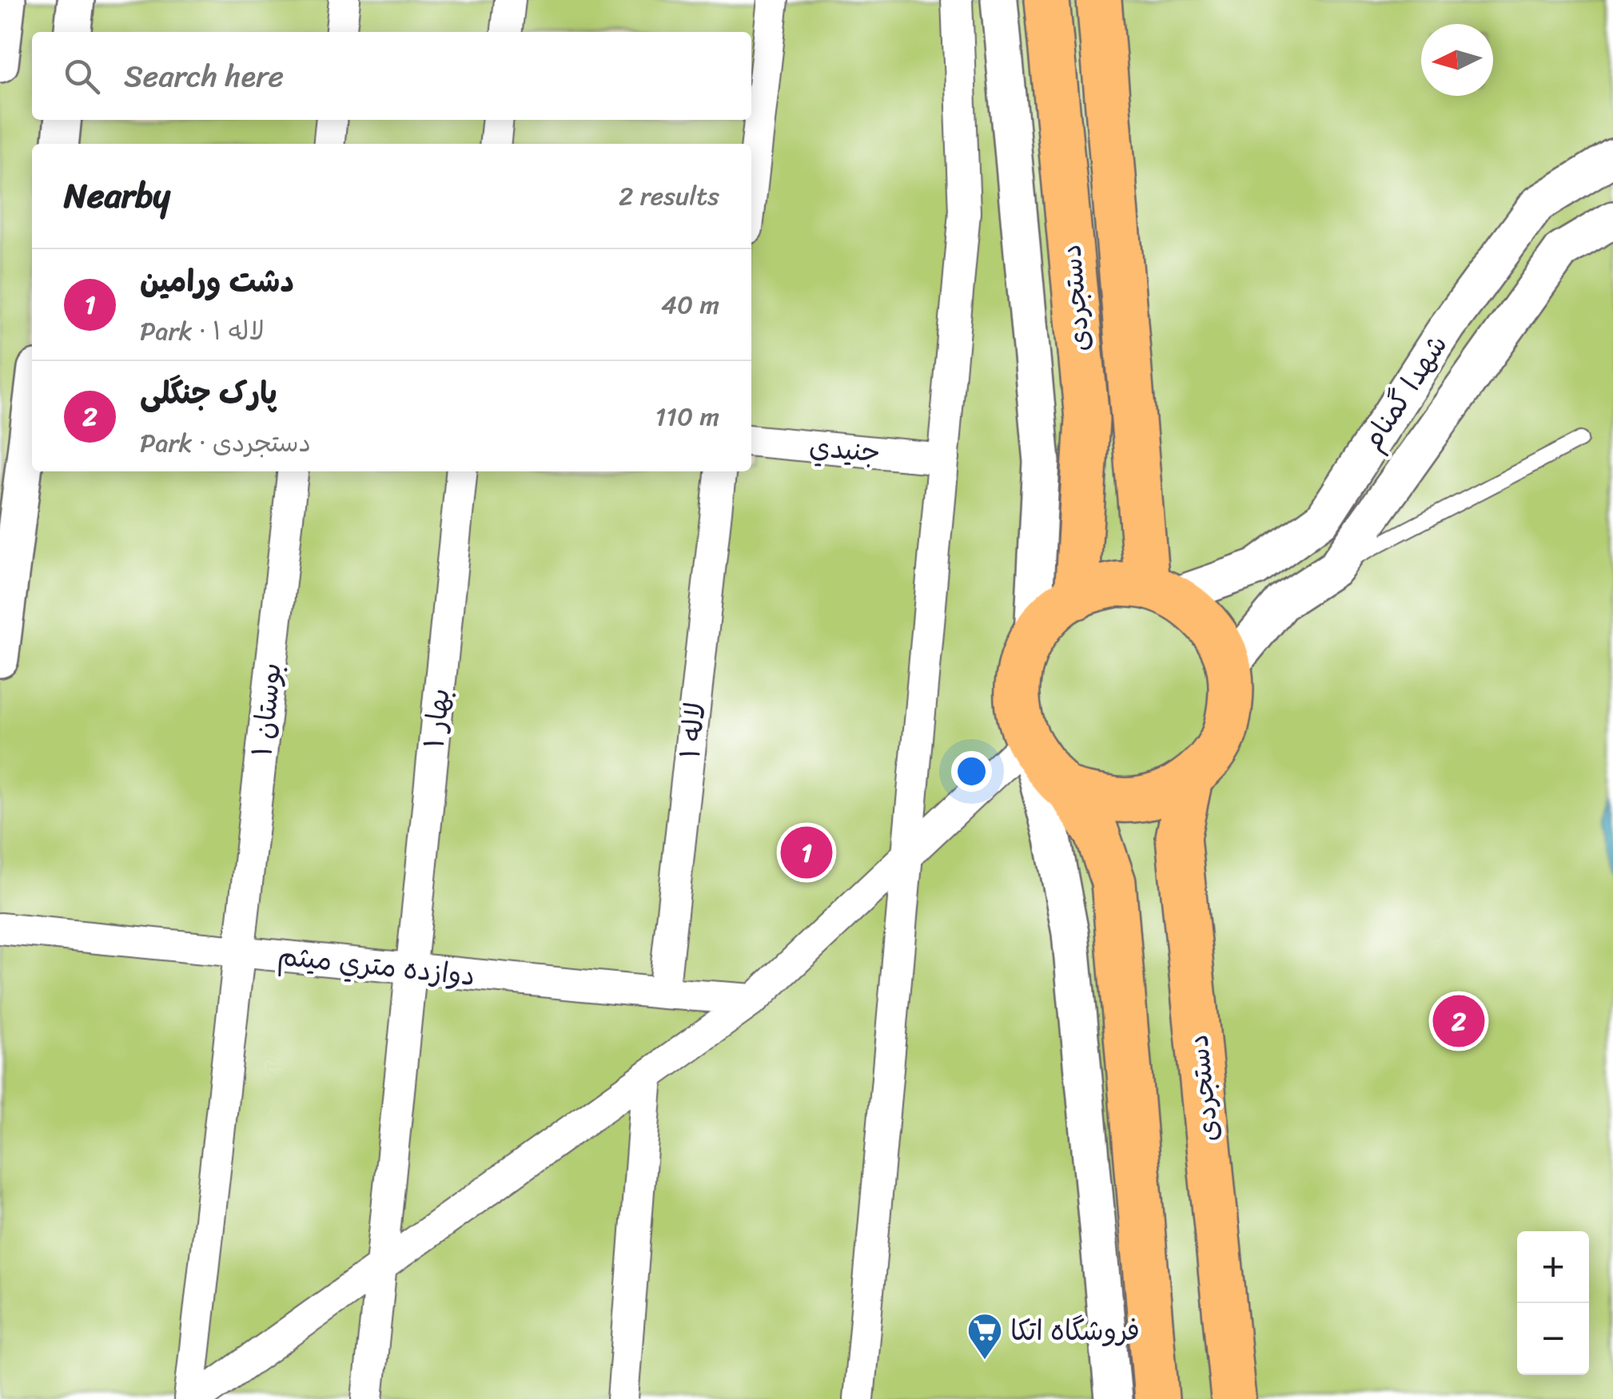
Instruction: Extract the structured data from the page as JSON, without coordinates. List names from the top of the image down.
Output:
{
  "streets": {
    "main road": ["دستجردی"],
    "street": [
      "شهدا گمنام",
      "جنيدي",
      "بوستان ۱",
      "بهار ۱",
      "لاله ۱",
      "دوازده متري میثم"
    ]
  },
  "crossings": [
    ["دستجردی", "شهدا گمنام"],
    ["بوستان ۱", "دوازده متري میثم"],
    ["بهار ۱", "دوازده متري میثم"],
    ["لاله ۱", "دوازده متري میثم"]
  ],
  "places": {
    "supermarket": ["فروشگاه اتکا"]
  },
  "north": "left",
  "page": {
    "search": "Search here",
    "heading": ["Nearby", "2 results"],
    "list": [
      {
        "mark": "1",
        "name": "دشت ورامین",
        "note": "Park · لاله ۱",
        "value": "40 m"
      },
      {
        "mark": "2",
        "name": "پارک جنگلی",
        "note": "Park · دستجردی",
        "value": "110 m"
      }
    ],
    "pins": ["1", "2"],
    "map_buttons": ["+", "−"]
  }
}
